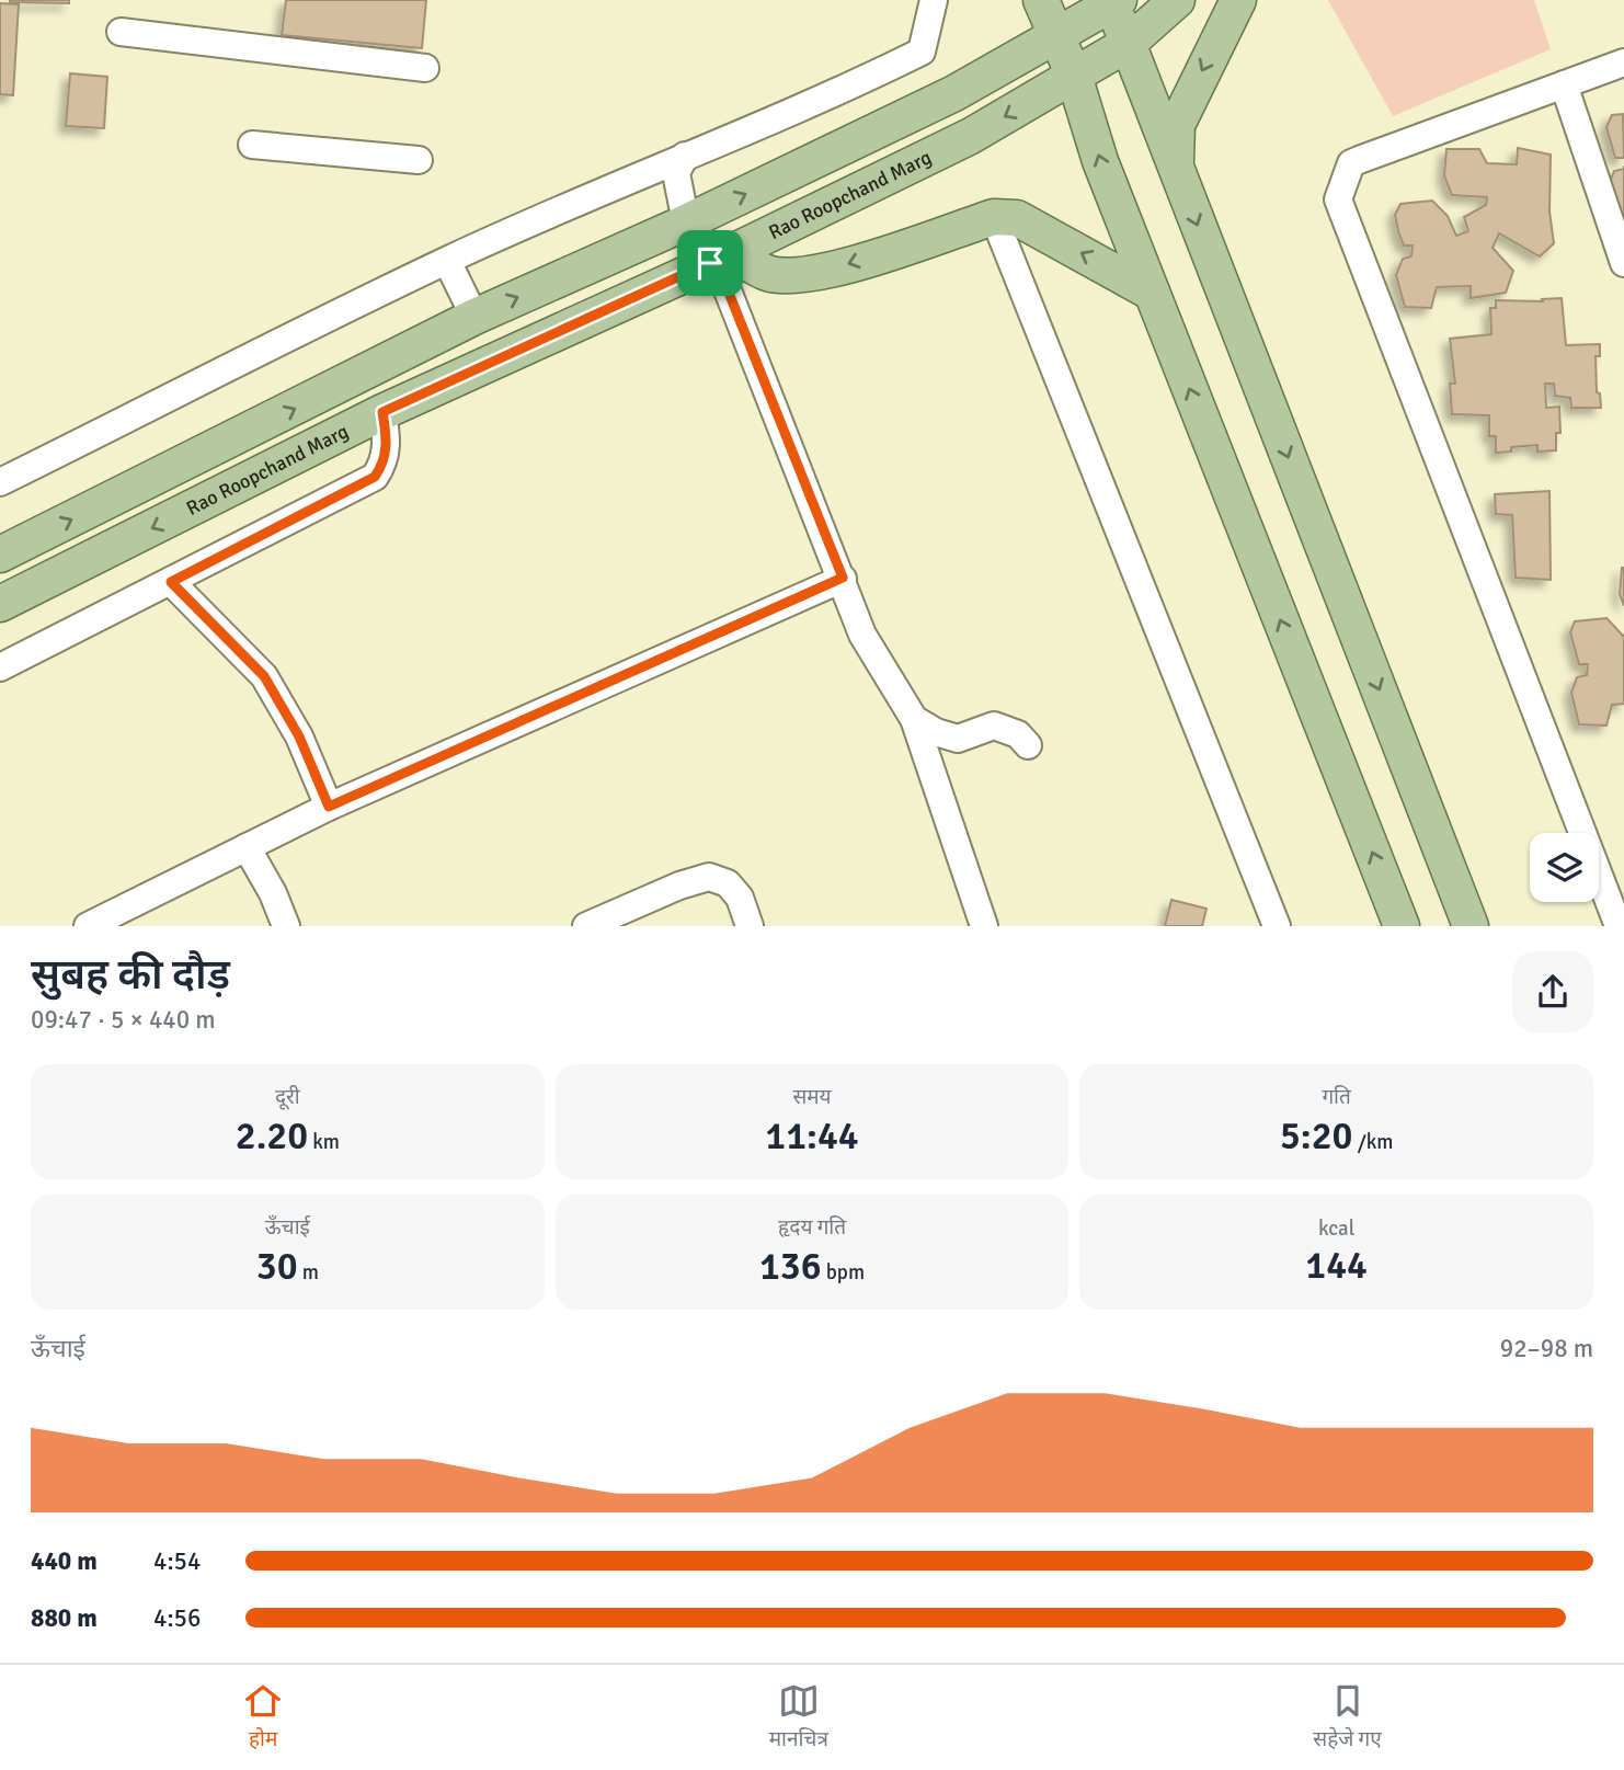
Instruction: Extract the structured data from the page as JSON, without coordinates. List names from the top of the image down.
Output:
{
  "streets": {
    "main road": ["Rao Roopchand Marg"]
  },
  "page": {
    "heading": ["सुबह की दौड़", "09:47 · 5 × 440 m"],
    "stats": [
      ["दूरी", "2.20 km"],
      ["समय", "11:44"],
      ["गति", "5:20 /km"],
      ["ऊँचाई", "30 m"],
      ["हृदय गति", "136 bpm"],
      ["kcal", "144"]
    ],
    "chart": ["ऊँचाई", "92–98 m"],
    "list": [
      {
        "name": "440 m",
        "note": "4:54"
      },
      {
        "name": "880 m",
        "note": "4:56"
      }
    ],
    "tabs": ["होम", "मानचित्र", "सहेजे गए"]
  }
}
